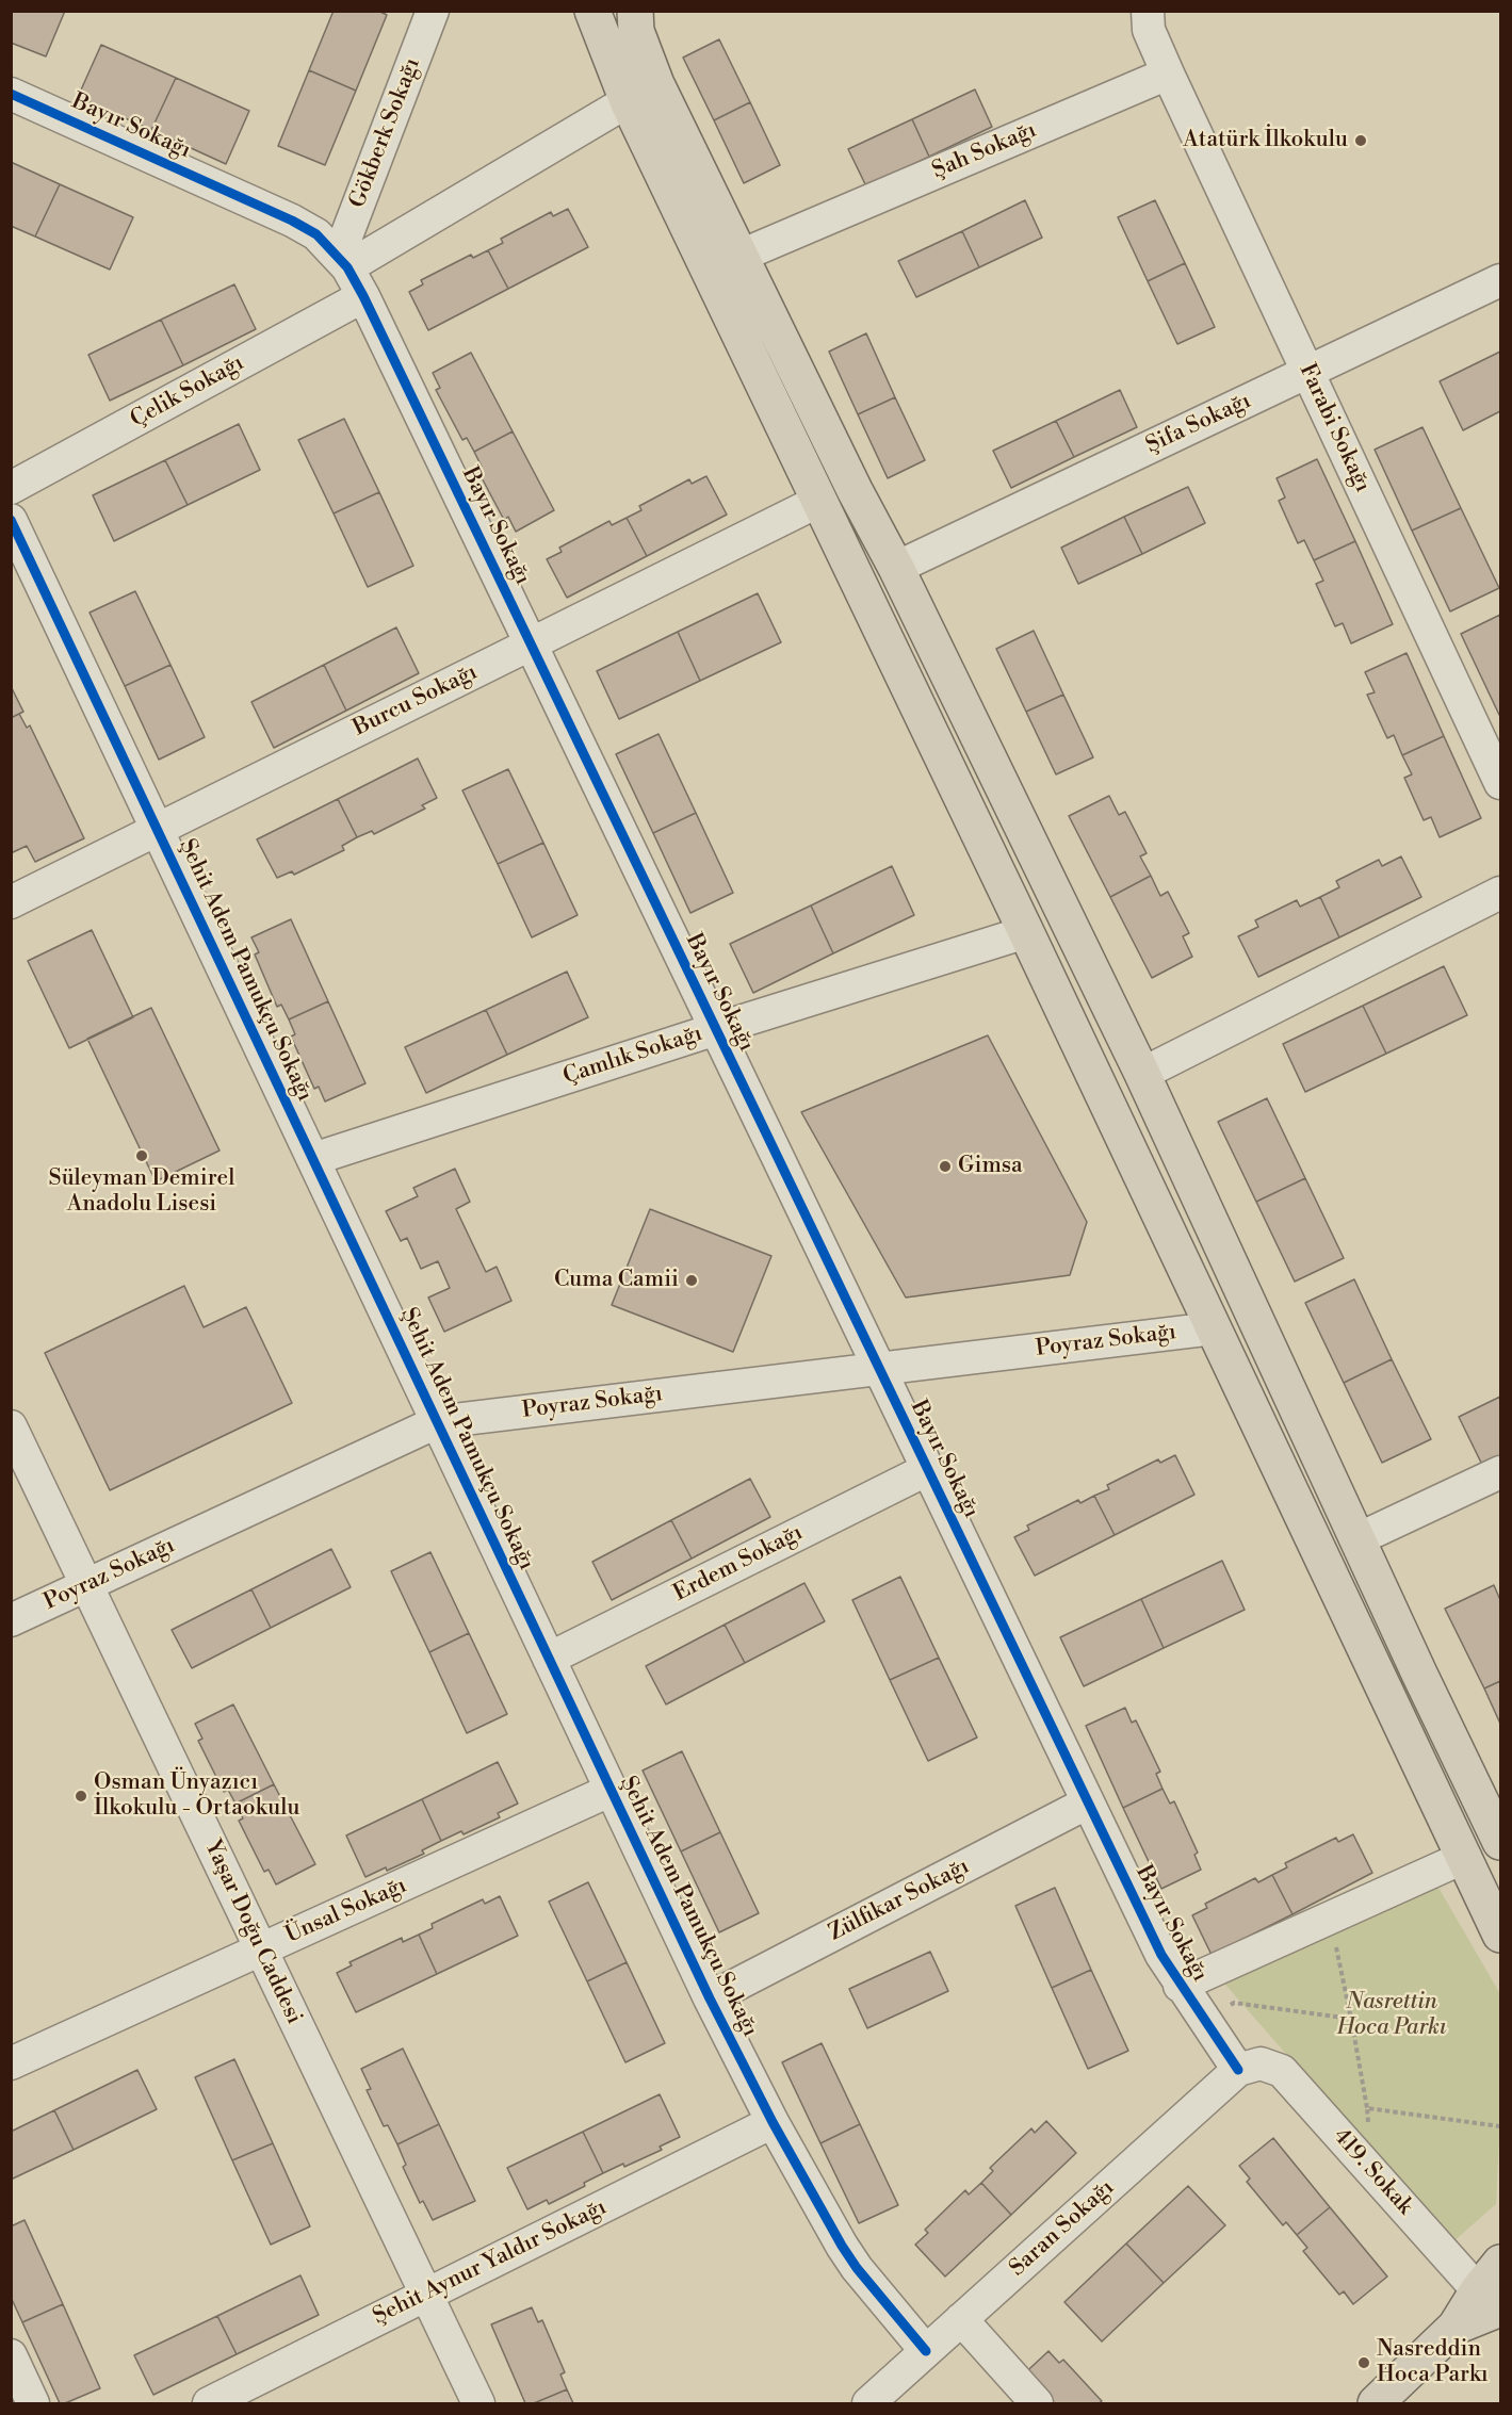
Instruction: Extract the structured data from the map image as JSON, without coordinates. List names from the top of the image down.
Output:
{
  "streets": {
    "street": [
      "Bayır Sokağı",
      "Gökberk Sokağı",
      "Şah Sokağı",
      "Çelik Sokağı",
      "Şifa Sokağı",
      "Farabi Sokağı",
      "Burcu Sokağı",
      "Şehit Adem Pamukçu Sokağı",
      "Çamlık Sokağı",
      "Poyraz Sokağı",
      "Erdem Sokağı",
      "Zülfikar Sokağı",
      "Ünsal Sokağı",
      "Yaşar Doğu Caddesi",
      "419. Sokak",
      "Saran Sokağı",
      "Şehit Aynur Yaldır Sokağı"
    ]
  },
  "crossings": [
    ["Bayır Sokağı", "Gökberk Sokağı"],
    ["Bayır Sokağı", "Çelik Sokağı"],
    ["Bayır Sokağı", "Burcu Sokağı"],
    ["Bayır Sokağı", "Çamlık Sokağı"],
    ["Bayır Sokağı", "Poyraz Sokağı"],
    ["Bayır Sokağı", "Erdem Sokağı"],
    ["Bayır Sokağı", "Zülfikar Sokağı"],
    ["Bayır Sokağı", "419. Sokak"],
    ["Bayır Sokağı", "Saran Sokağı"],
    ["Şah Sokağı", "Farabi Sokağı"],
    ["Şifa Sokağı", "Farabi Sokağı"],
    ["Burcu Sokağı", "Şehit Adem Pamukçu Sokağı"],
    ["Şehit Adem Pamukçu Sokağı", "Çamlık Sokağı"],
    ["Şehit Adem Pamukçu Sokağı", "Poyraz Sokağı"],
    ["Şehit Adem Pamukçu Sokağı", "Erdem Sokağı"],
    ["Şehit Adem Pamukçu Sokağı", "Zülfikar Sokağı"],
    ["Şehit Adem Pamukçu Sokağı", "Ünsal Sokağı"],
    ["Şehit Adem Pamukçu Sokağı", "Saran Sokağı"],
    ["Şehit Adem Pamukçu Sokağı", "Şehit Aynur Yaldır Sokağı"],
    ["Poyraz Sokağı", "Yaşar Doğu Caddesi"],
    ["Ünsal Sokağı", "Yaşar Doğu Caddesi"],
    ["Yaşar Doğu Caddesi", "Şehit Aynur Yaldır Sokağı"],
    ["419. Sokak", "Saran Sokağı"]
  ],
  "parks": ["Nasrettin Hoca Parkı"],
  "places": [
    "Atatürk İlkokulu",
    "Süleyman Demirel Anadolu Lisesi",
    "Gimsa",
    "Cuma Camii",
    "Osman Ünyazıcı İlkokulu - Ortaokulu",
    "Nasreddin Hoca Parkı"
  ]
}
